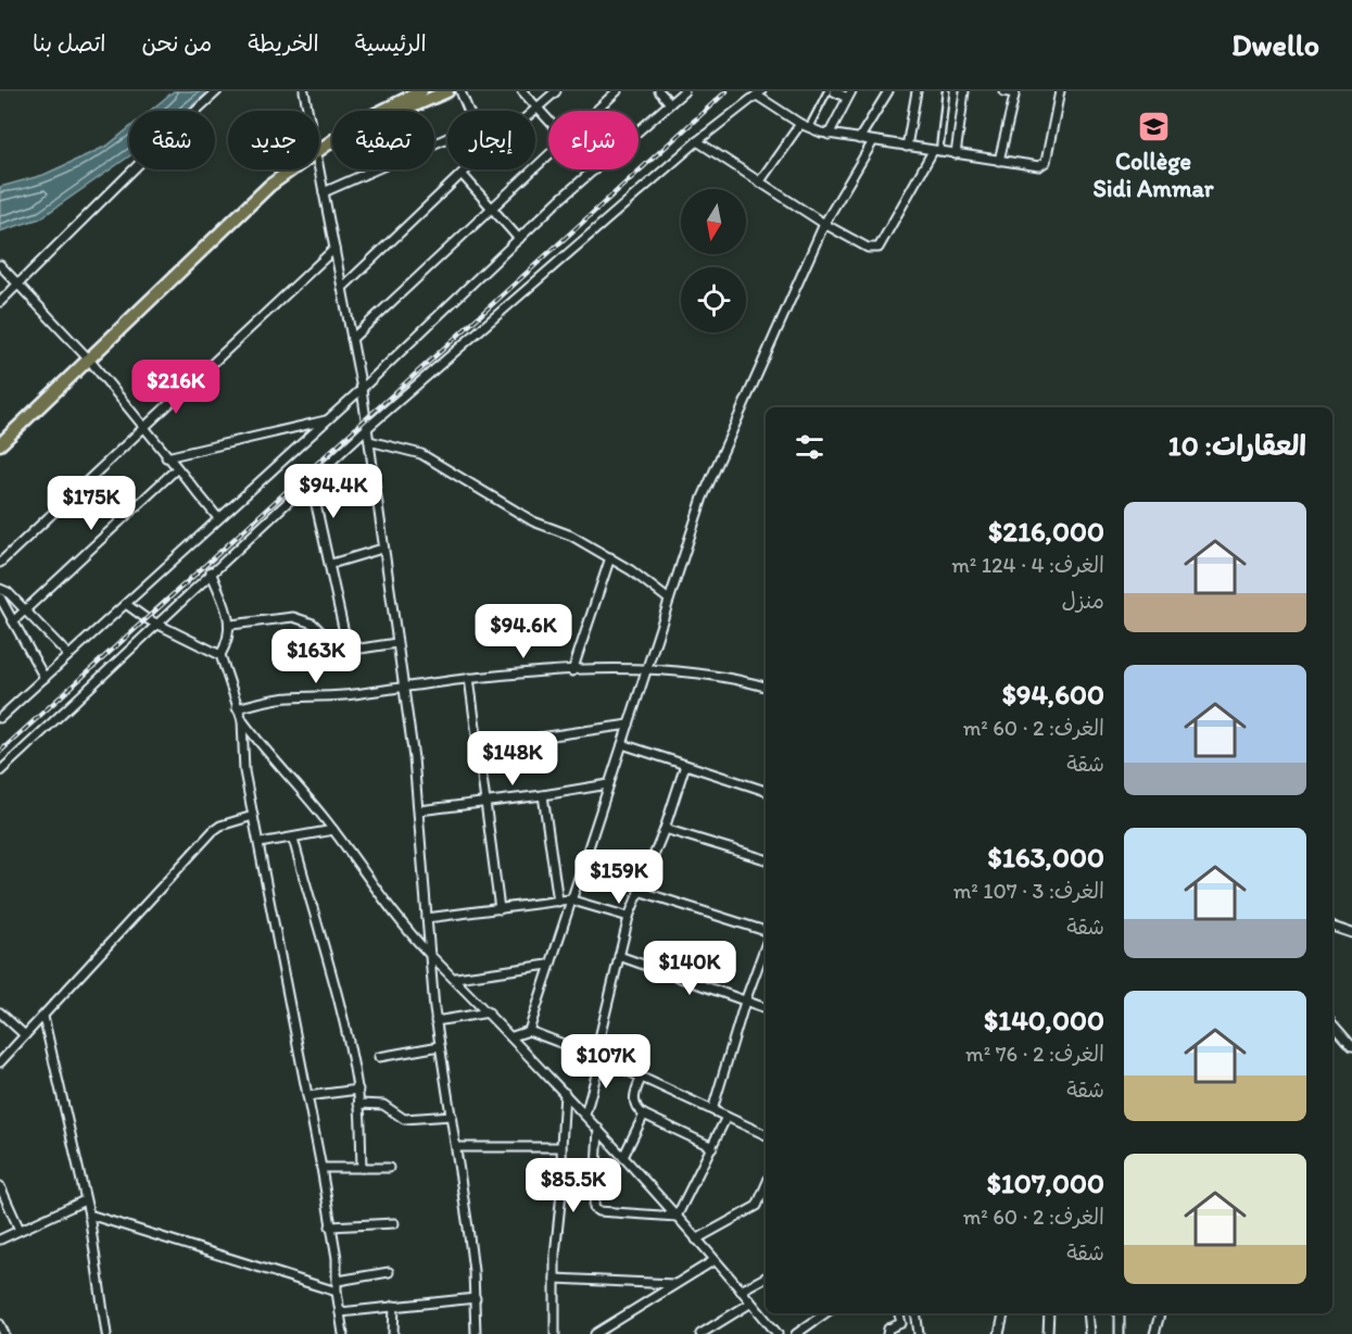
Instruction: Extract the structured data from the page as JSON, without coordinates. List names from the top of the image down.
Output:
{
  "places": {
    "school or university": ["Collège Sidi Ammar"]
  },
  "north": "bottom",
  "page": {
    "header": "Dwello",
    "nav": [
      "الرئيسية",
      "الخريطة",
      "من نحن",
      "اتصل بنا"
    ],
    "chip": [
      "شراء",
      "إيجار",
      "تصفية",
      "جديد",
      "شقة"
    ],
    "price": [
      "$216K",
      "$94.4K",
      "$175K",
      "$94.6K",
      "$163K",
      "$148K",
      "$159K",
      "$140K",
      "$107K",
      "$85.5K"
    ],
    "heading": "العقارات: 10",
    "list": [
      {
        "name": "$216,000",
        "note": "الغرف: 4 · 124 m² · منزل"
      },
      {
        "name": "$94,600",
        "note": "الغرف: 2 · 60 m² · شقة"
      },
      {
        "name": "$163,000",
        "note": "الغرف: 3 · 107 m² · شقة"
      },
      {
        "name": "$140,000",
        "note": "الغرف: 2 · 76 m² · شقة"
      },
      {
        "name": "$107,000",
        "note": "الغرف: 2 · 60 m² · شقة"
      }
    ]
  }
}
